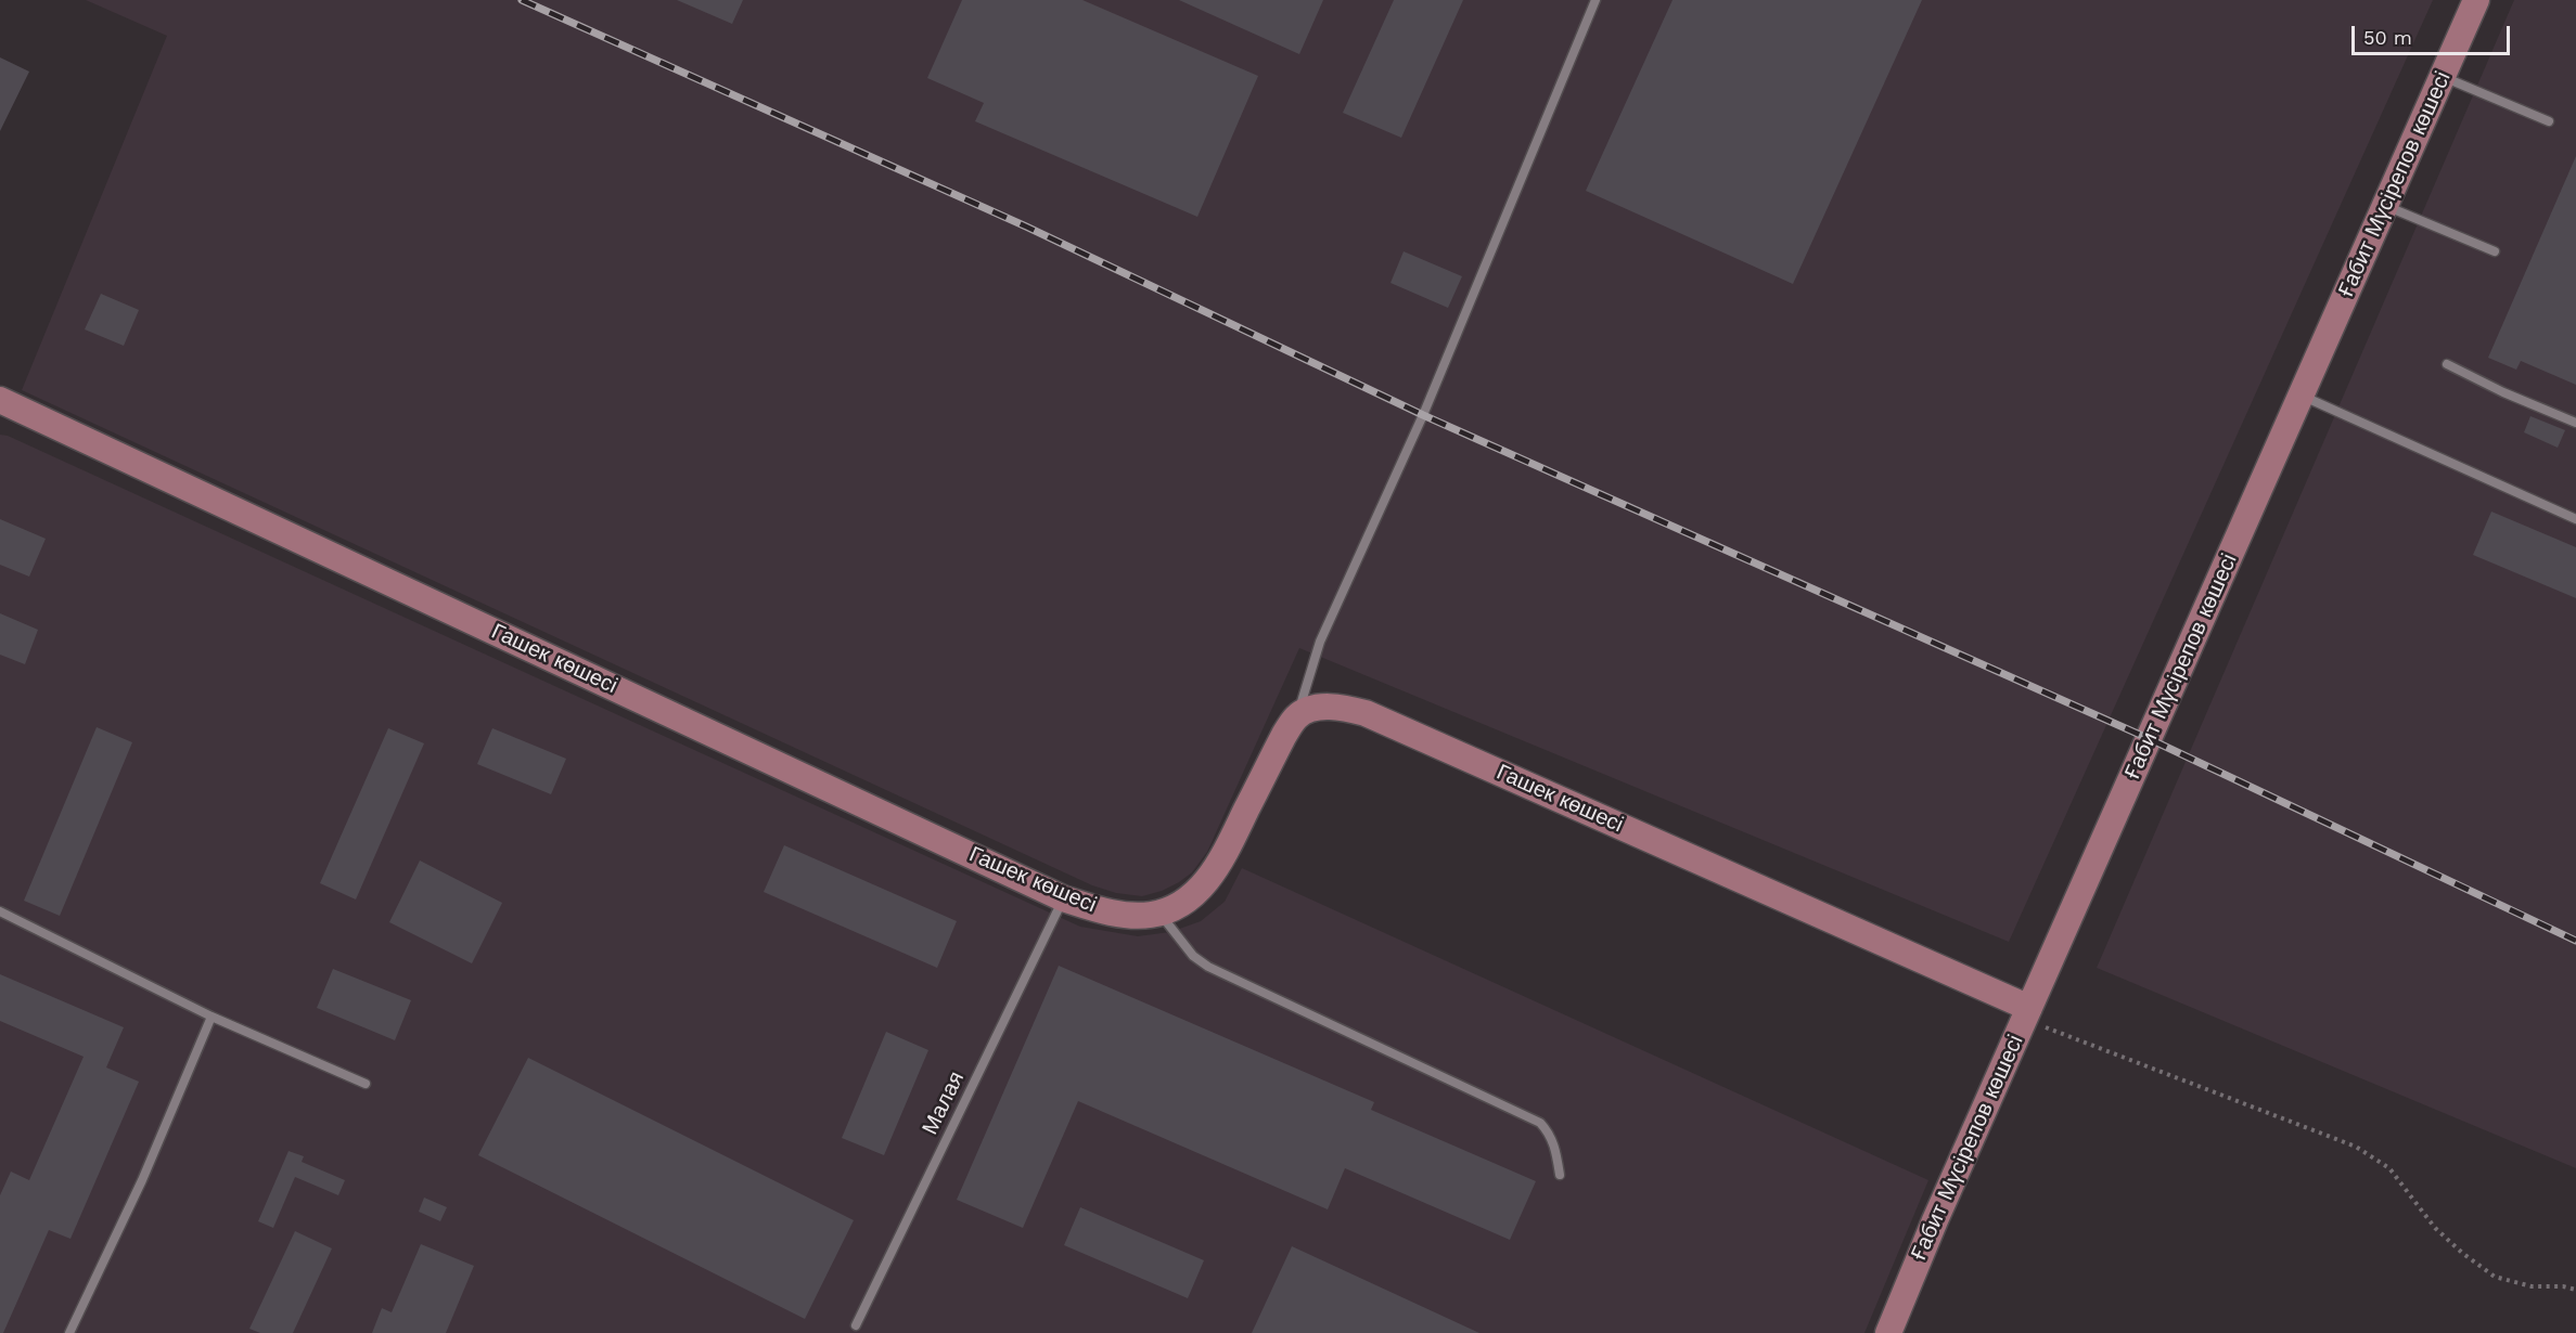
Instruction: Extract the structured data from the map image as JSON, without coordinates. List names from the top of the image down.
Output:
{
  "streets": {
    "street": ["Ғабит Мүсірепов көшесі", "Гашек көшесі"],
    "lane": ["Малая"]
  },
  "crossings": [
    ["Ғабит Мүсірепов көшесі", "Гашек көшесі"],
    ["Гашек көшесі", "Малая"]
  ],
  "scale_bar": "50 m"
}
